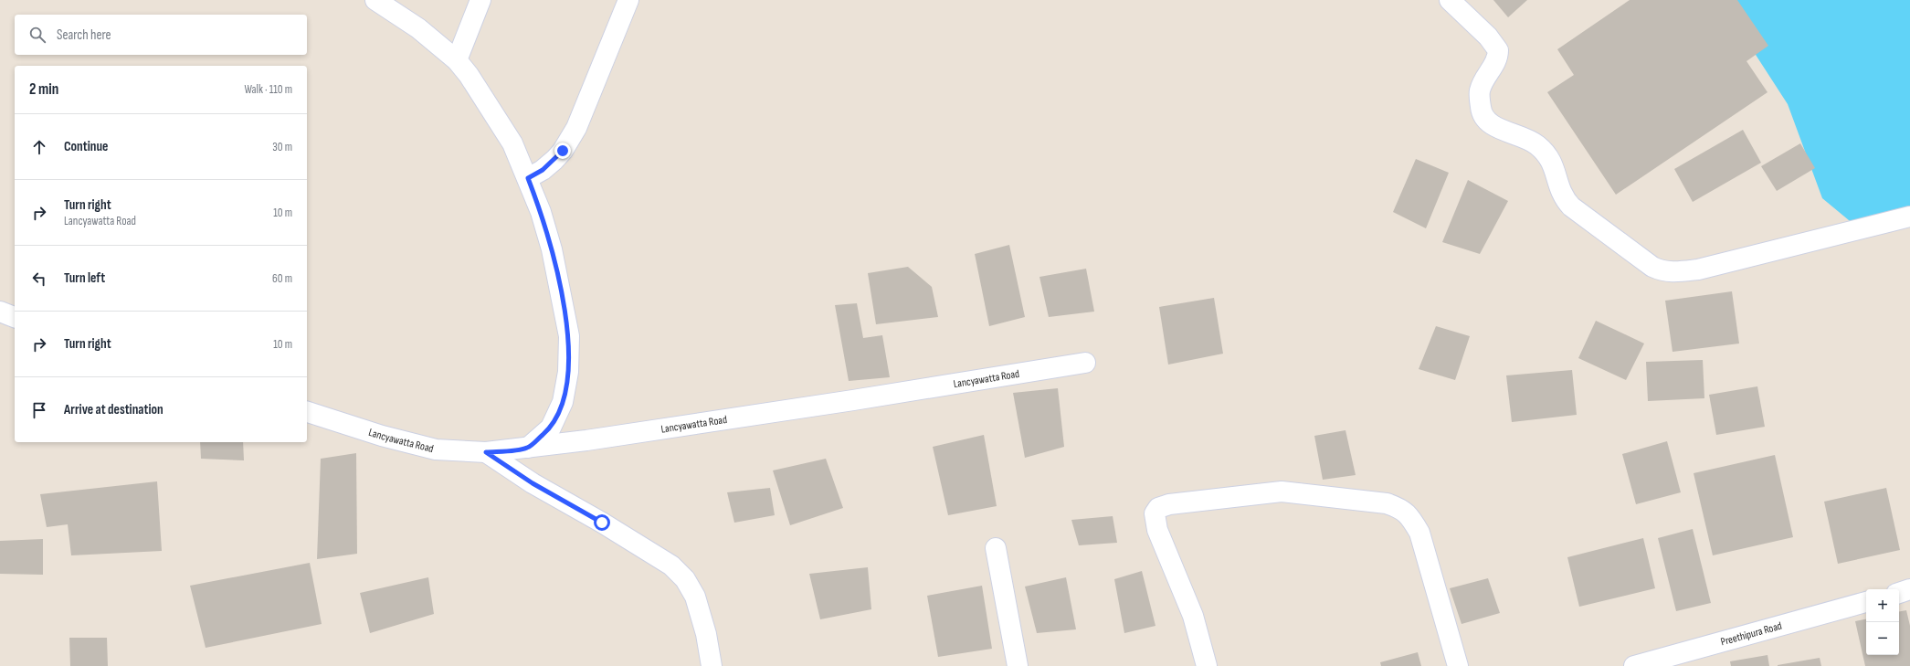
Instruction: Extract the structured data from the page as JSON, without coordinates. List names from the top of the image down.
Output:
{
  "streets": {
    "street": ["Lancyawatta Road", "Preethipura Road"]
  },
  "page": {
    "search": "Search here",
    "heading": ["2 min", "Walk · 110 m"],
    "list": [
      ["Continue", "30 m"],
      ["Turn right", "Lancyawatta Road", "10 m"],
      ["Turn left", "60 m"],
      ["Turn right", "10 m"],
      "Arrive at destination"
    ],
    "map_buttons": ["+", "−"]
  }
}
